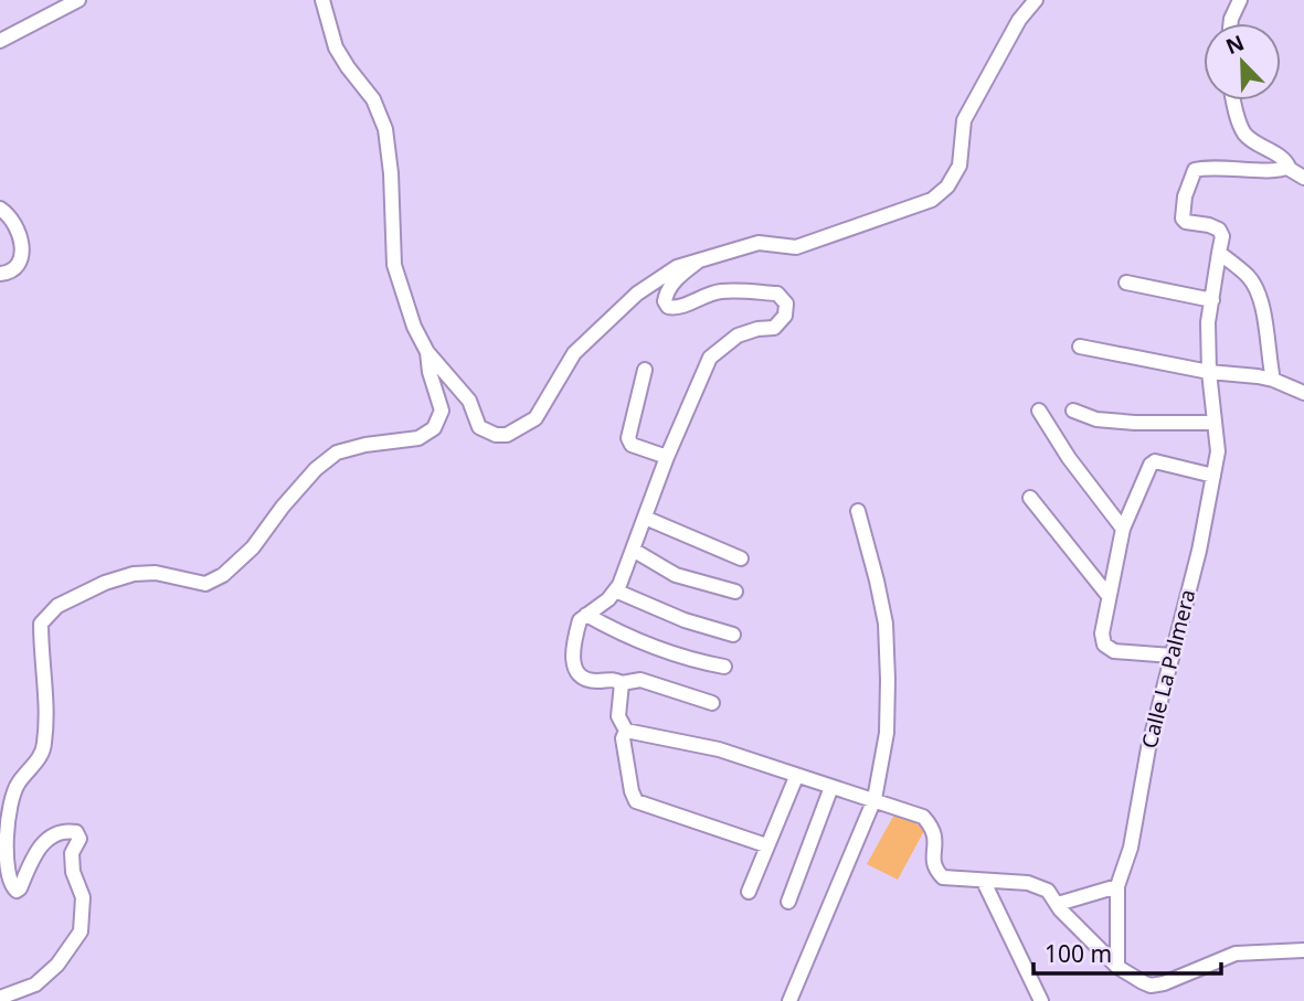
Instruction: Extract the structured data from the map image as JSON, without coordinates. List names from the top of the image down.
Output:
{
  "streets": {
    "street": ["Calle La Palmera"]
  },
  "scale_bar": "100 m",
  "north": "top left"
}
